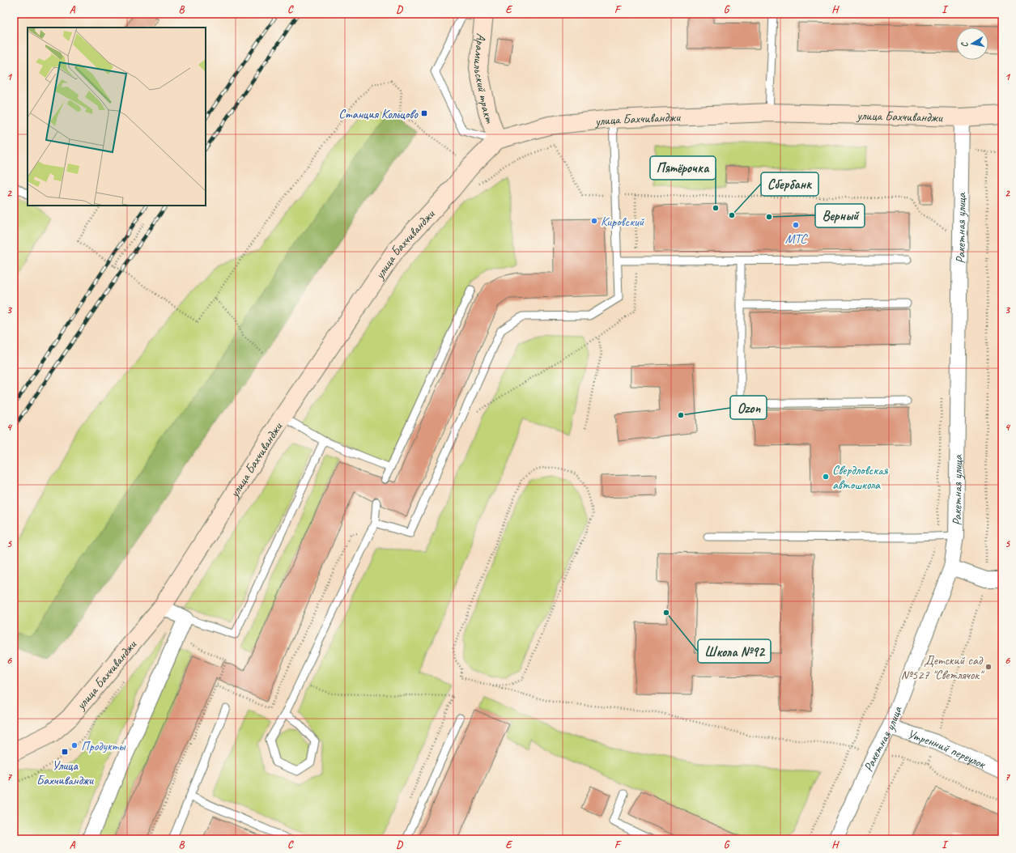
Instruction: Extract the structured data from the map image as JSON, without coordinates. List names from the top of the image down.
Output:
{
  "streets": {
    "main road": ["Арамильский тракт", "улица Бахчиванджи"],
    "street": ["Ракетная улица", "Утренний переулок"]
  },
  "crossings": [
    ["Арамильский тракт", "улица Бахчиванджи"],
    ["улица Бахчиванджи", "Ракетная улица"],
    ["Ракетная улица", "Утренний переулок"]
  ],
  "places": {
    "transit": ["Станция Кольцово", "Улица Бахчиванджи"],
    "other": [
      "Пятёрочка",
      "Сбербанк",
      "Верный",
      "Кировский",
      "МТС",
      "Ozon",
      "Свердловская автошкола",
      "Школа №92",
      "Детский сад №527 \"Светлячок\"",
      "Продукты"
    ]
  },
  "north": "left",
  "grid": {
    "columns": [
      "A",
      "B",
      "C",
      "D",
      "E",
      "F",
      "G",
      "H",
      "I"
    ],
    "rows": [
      "1",
      "2",
      "3",
      "4",
      "5",
      "6",
      "7"
    ]
  }
}
